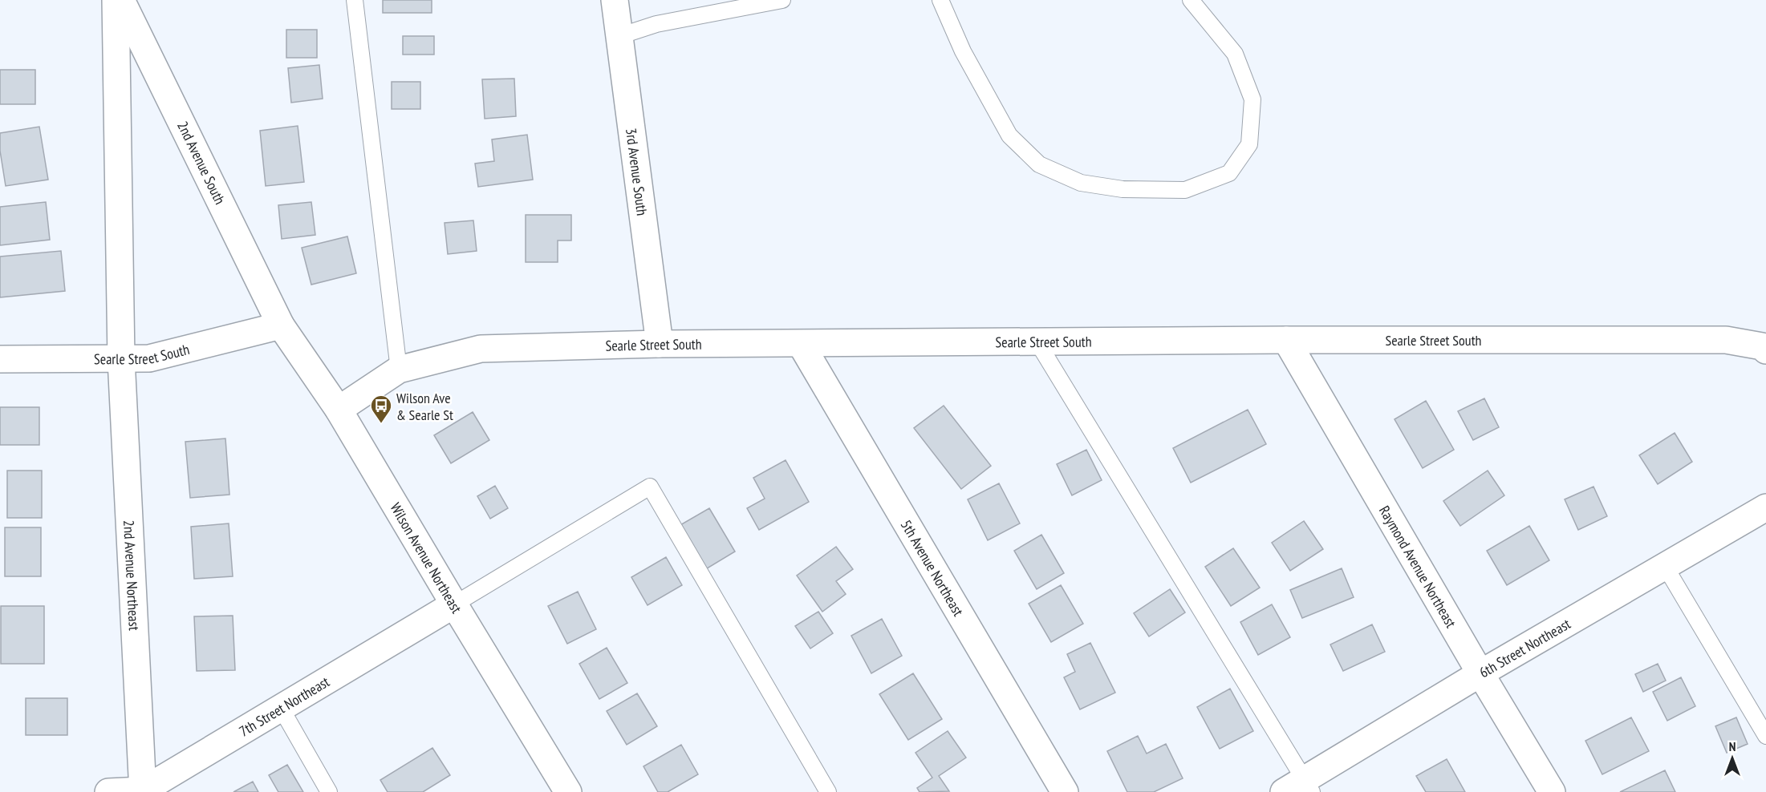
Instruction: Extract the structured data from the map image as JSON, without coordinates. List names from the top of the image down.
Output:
{
  "streets": {
    "street": [
      "2nd Avenue South",
      "3rd Avenue South",
      "Searle Street South",
      "Wilson Avenue Northeast",
      "Raymond Avenue Northeast",
      "5th Avenue Northeast",
      "2nd Avenue Northeast",
      "6th Street Northeast",
      "7th Street Northeast"
    ]
  },
  "crossings": [
    ["2nd Avenue South", "Searle Street South"],
    ["2nd Avenue South", "Wilson Avenue Northeast"],
    ["3rd Avenue South", "Searle Street South"],
    ["Searle Street South", "Wilson Avenue Northeast"],
    ["Searle Street South", "Raymond Avenue Northeast"],
    ["Searle Street South", "5th Avenue Northeast"],
    ["Searle Street South", "2nd Avenue Northeast"],
    ["Wilson Avenue Northeast", "7th Street Northeast"],
    ["Raymond Avenue Northeast", "6th Street Northeast"],
    ["2nd Avenue Northeast", "7th Street Northeast"]
  ],
  "places": {
    "bus stop": ["Wilson Ave & Searle St"]
  },
  "north": "top"
}
